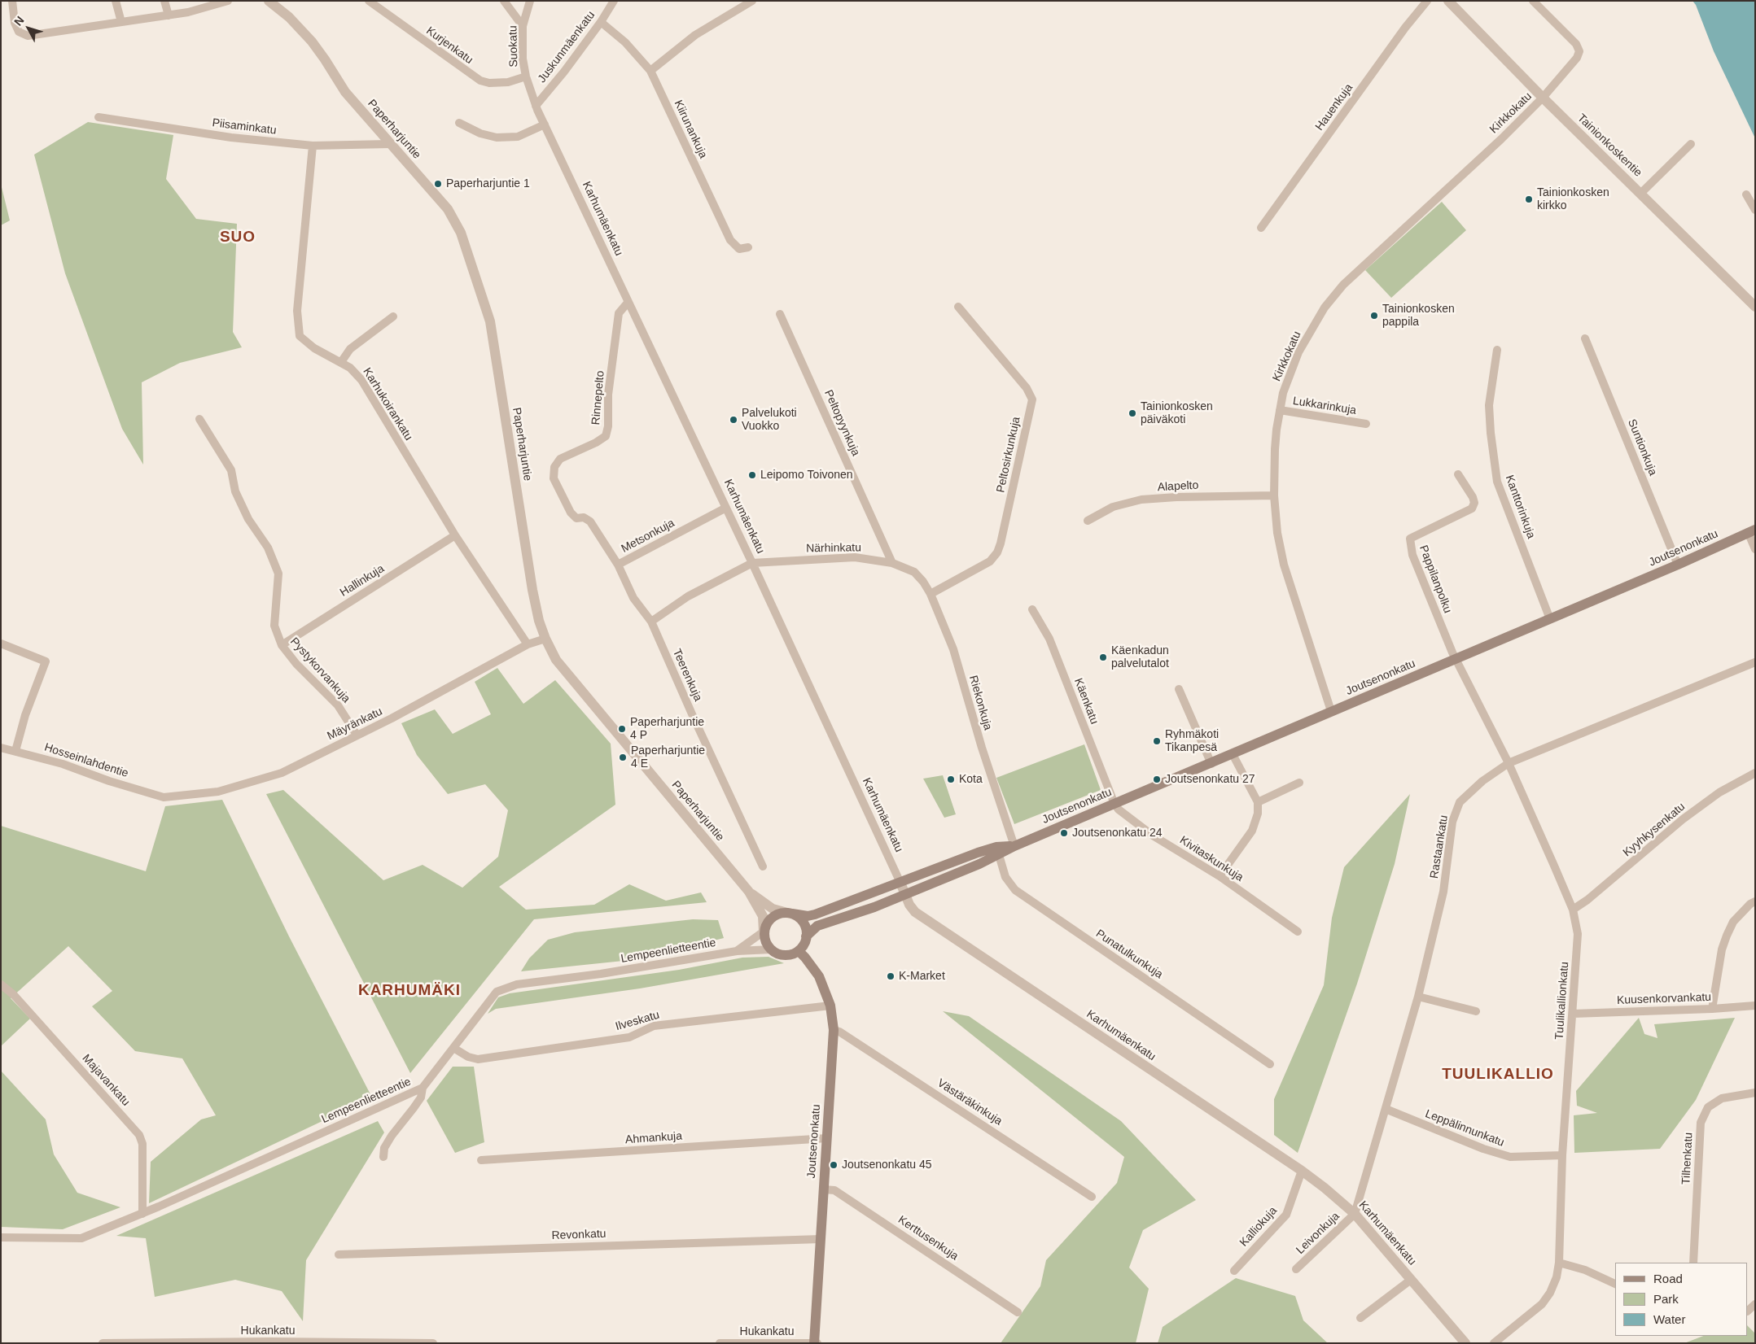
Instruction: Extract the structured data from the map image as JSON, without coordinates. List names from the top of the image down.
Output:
{
  "streets": {
    "main road": ["Joutsenonkatu"],
    "street": [
      "Kurjenkatu",
      "Suokatu",
      "Juskunmäenkatu",
      "Hauenkuja",
      "Kirkkokatu",
      "Piisaminkatu",
      "Paperharjuntie",
      "Kiirunankuja",
      "Tainionkoskentie",
      "Karhumäenkatu",
      "Rinnepelto",
      "Karhukoirankatu",
      "Lukkarinkuja",
      "Peltopyynkuja",
      "Suntionkuja",
      "Peltosirkunkuja",
      "Alapelto",
      "Kanttorinkuja",
      "Metsonkuja",
      "Närhinkatu",
      "Pappilanpolku",
      "Hallinkuja",
      "Pystykorvankuja",
      "Teerenkuja",
      "Käenkatu",
      "Riekonkuja",
      "Mäyränkatu",
      "Hosseinlahdentie",
      "Kyyhkysenkatu",
      "Rastaankatu",
      "Kivitaskunkuja",
      "Lempeenlietteentie",
      "Punatulkunkuja",
      "Kuusenkorvankatu",
      "Tuulikallionkatu",
      "Ilveskatu",
      "Majavankatu",
      "Västäräkinkuja",
      "Leppälinnunkatu",
      "Ahmankuja",
      "Tilhenkatu",
      "Kalliokuja",
      "Leivonkuja",
      "Revonkatu",
      "Kerttusenkuja",
      "Hukankatu"
    ]
  },
  "crossings": [
    ["Kurjenkatu", "Suokatu"],
    ["Suokatu", "Karhumäenkatu"],
    ["Juskunmäenkatu", "Kiirunankuja"],
    ["Juskunmäenkatu", "Karhumäenkatu"],
    ["Kirkkokatu", "Tainionkoskentie"],
    ["Kirkkokatu", "Lukkarinkuja"],
    ["Kirkkokatu", "Alapelto"],
    ["Kirkkokatu", "Joutsenonkatu"],
    ["Piisaminkatu", "Paperharjuntie"],
    ["Piisaminkatu", "Karhukoirankatu"],
    ["Paperharjuntie", "Joutsenonkatu"],
    ["Paperharjuntie", "Mäyränkatu"],
    ["Paperharjuntie", "Lempeenlietteentie"],
    ["Karhumäenkatu", "Rinnepelto"],
    ["Karhumäenkatu", "Metsonkuja"],
    ["Karhumäenkatu", "Närhinkatu"],
    ["Karhumäenkatu", "Joutsenonkatu"],
    ["Karhumäenkatu", "Rastaankatu"],
    ["Karhumäenkatu", "Kalliokuja"],
    ["Karhumäenkatu", "Leivonkuja"],
    ["Rinnepelto", "Metsonkuja"],
    ["Karhukoirankatu", "Hallinkuja"],
    ["Karhukoirankatu", "Mäyränkatu"],
    ["Peltopyynkuja", "Närhinkatu"],
    ["Suntionkuja", "Joutsenonkatu"],
    ["Peltosirkunkuja", "Riekonkuja"],
    ["Kanttorinkuja", "Joutsenonkatu"],
    ["Metsonkuja", "Teerenkuja"],
    ["Närhinkatu", "Riekonkuja"],
    ["Joutsenonkatu", "Pappilanpolku"],
    ["Joutsenonkatu", "Käenkatu"],
    ["Joutsenonkatu", "Riekonkuja"],
    ["Joutsenonkatu", "Kivitaskunkuja"],
    ["Joutsenonkatu", "Lempeenlietteentie"],
    ["Joutsenonkatu", "Punatulkunkuja"],
    ["Joutsenonkatu", "Tuulikallionkatu"],
    ["Joutsenonkatu", "Ilveskatu"],
    ["Joutsenonkatu", "Västäräkinkuja"],
    ["Joutsenonkatu", "Ahmankuja"],
    ["Joutsenonkatu", "Revonkatu"],
    ["Joutsenonkatu", "Kerttusenkuja"],
    ["Joutsenonkatu", "Hukankatu"],
    ["Pappilanpolku", "Tuulikallionkatu"],
    ["Hallinkuja", "Pystykorvankuja"],
    ["Pystykorvankuja", "Mäyränkatu"],
    ["Käenkatu", "Kivitaskunkuja"],
    ["Mäyränkatu", "Hosseinlahdentie"],
    ["Kyyhkysenkatu", "Tuulikallionkatu"],
    ["Rastaankatu", "Tuulikallionkatu"],
    ["Rastaankatu", "Leppälinnunkatu"],
    ["Rastaankatu", "Leivonkuja"],
    ["Lempeenlietteentie", "Ilveskatu"],
    ["Lempeenlietteentie", "Majavankatu"],
    ["Kuusenkorvankatu", "Tuulikallionkatu"],
    ["Tuulikallionkatu", "Leppälinnunkatu"]
  ],
  "districts": ["SUO", "KARHUMÄKI", "TUULIKALLIO"],
  "places": [
    "Paperharjuntie 1",
    "Tainionkosken kirkko",
    "Tainionkosken pappila",
    "Tainionkosken päiväkoti",
    "Palvelukoti Vuokko",
    "Leipomo Toivonen",
    "Käenkadun palvelutalot",
    "Paperharjuntie 4 P",
    "Ryhmäkoti Tikanpesä",
    "Paperharjuntie 4 E",
    "Kota",
    "Joutsenonkatu 27",
    "Joutsenonkatu 24",
    "K-Market",
    "Joutsenonkatu 45"
  ],
  "legend": ["Road", "Park", "Water"],
  "north": "top left"
}
